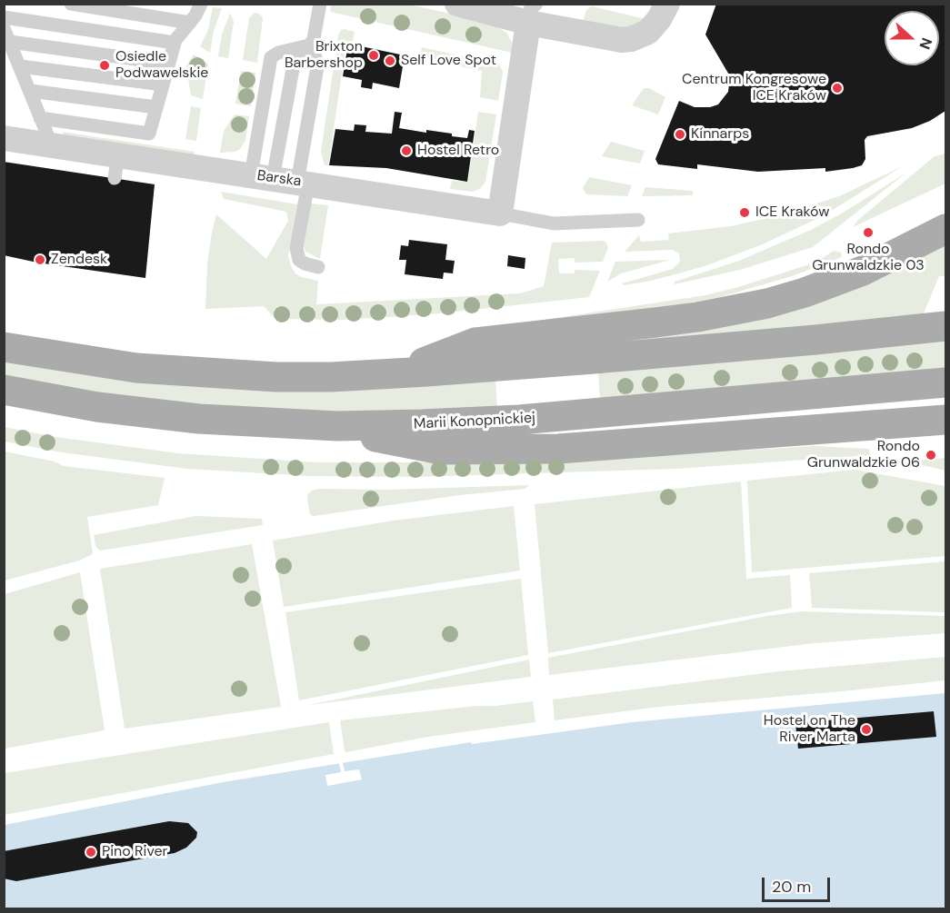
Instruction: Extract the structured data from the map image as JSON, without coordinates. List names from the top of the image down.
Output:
{
  "streets": {
    "main road": ["Marii Konopnickiej"],
    "street": ["Barska"]
  },
  "places": [
    "Brixton Barbershop",
    "Self Love Spot",
    "Osiedle Podwawelskie",
    "Centrum Kongresowe ICE Kraków",
    "Kinnarps",
    "Hostel Retro",
    "ICE Kraków",
    "Rondo Grunwaldzkie 03",
    "Zendesk",
    "Rondo Grunwaldzkie 06",
    "Hostel on The River Marta",
    "Pino River"
  ],
  "scale_bar": "20 m",
  "north": "right"
}
